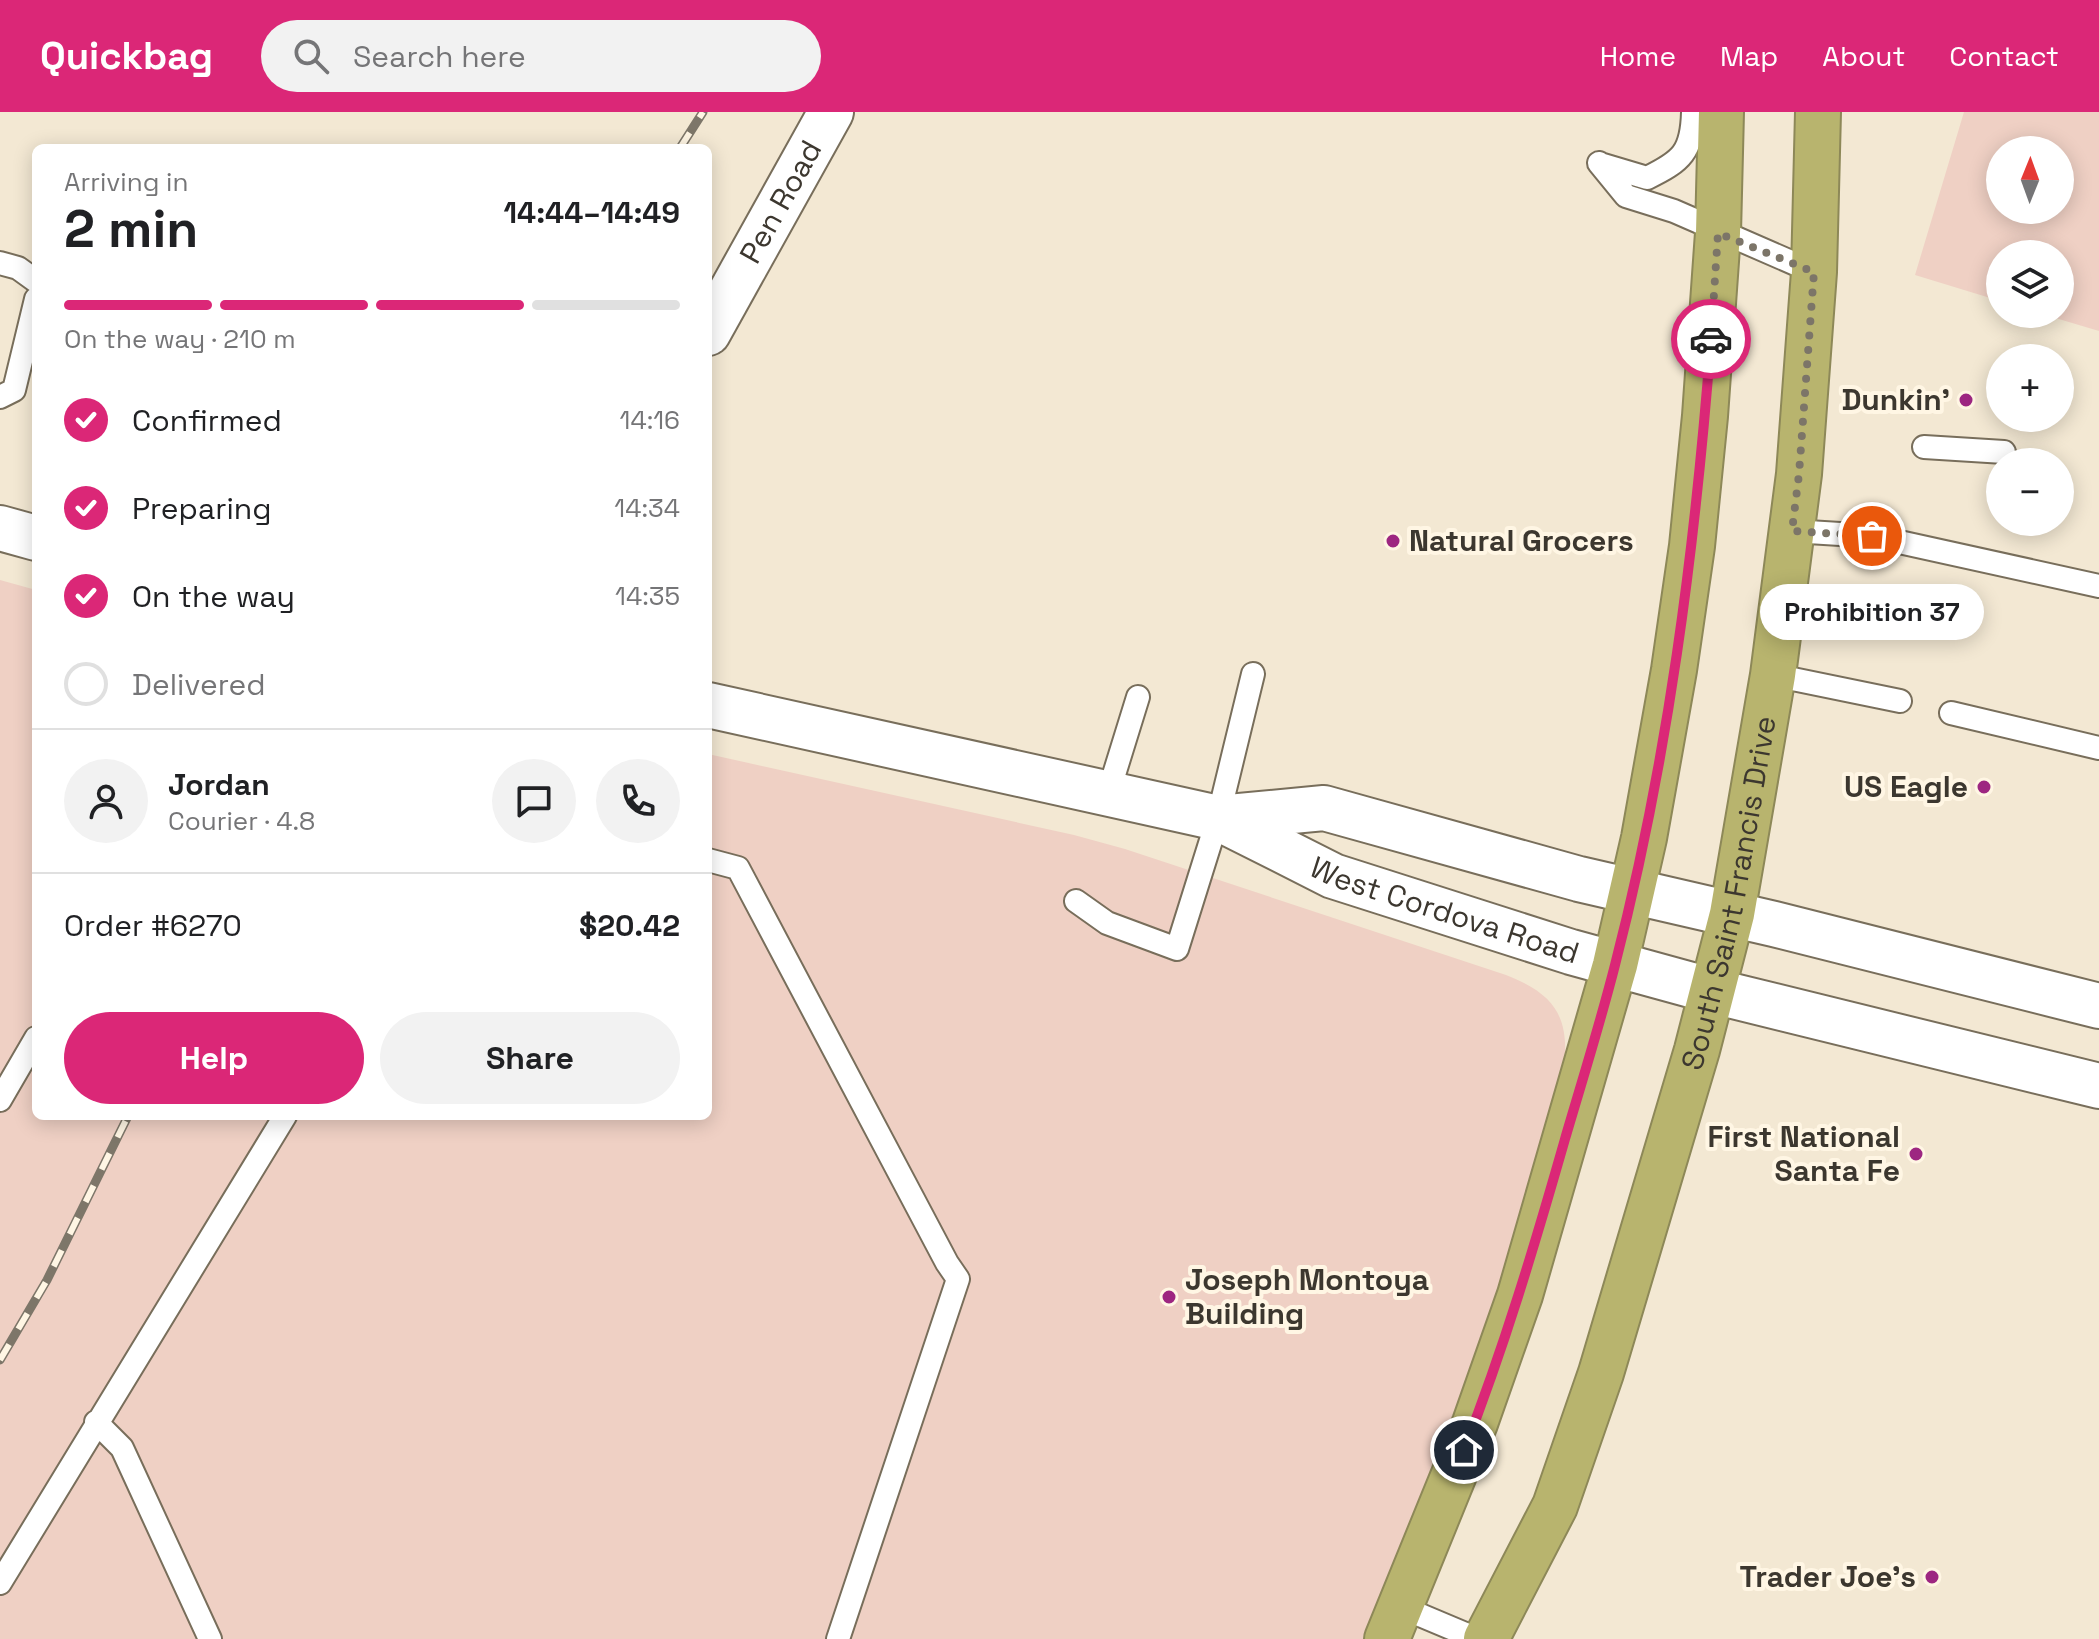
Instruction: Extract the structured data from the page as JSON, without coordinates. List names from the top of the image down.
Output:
{
  "streets": {
    "highway": ["South Saint Francis Drive"],
    "main road": ["Pen Road", "West Cordova Road"]
  },
  "crossings": [
    ["South Saint Francis Drive", "West Cordova Road"]
  ],
  "places": [
    "Dunkin'",
    "Prohibition 37",
    "Natural Grocers",
    "US Eagle",
    "First National Santa Fe",
    "Joseph Montoya Building",
    "Trader Joe's"
  ],
  "north": "top",
  "page": {
    "header": "Quickbag",
    "search": "Search here",
    "nav": [
      "Home",
      "Map",
      "About",
      "Contact"
    ],
    "map_buttons": ["+", "−"],
    "heading": ["2 min", "Arriving in", "14:44–14:49"],
    "panel": [
      "Jordan",
      "Courier · 4.8",
      "Order #6270",
      "$20.42"
    ],
    "bar": "On the way · 210 m",
    "list": [
      ["Confirmed", "14:16"],
      ["Preparing", "14:34"],
      ["On the way", "14:35"],
      "Delivered"
    ],
    "bubble": "Prohibition 37",
    "buttons": ["Help", "Share"]
  }
}
